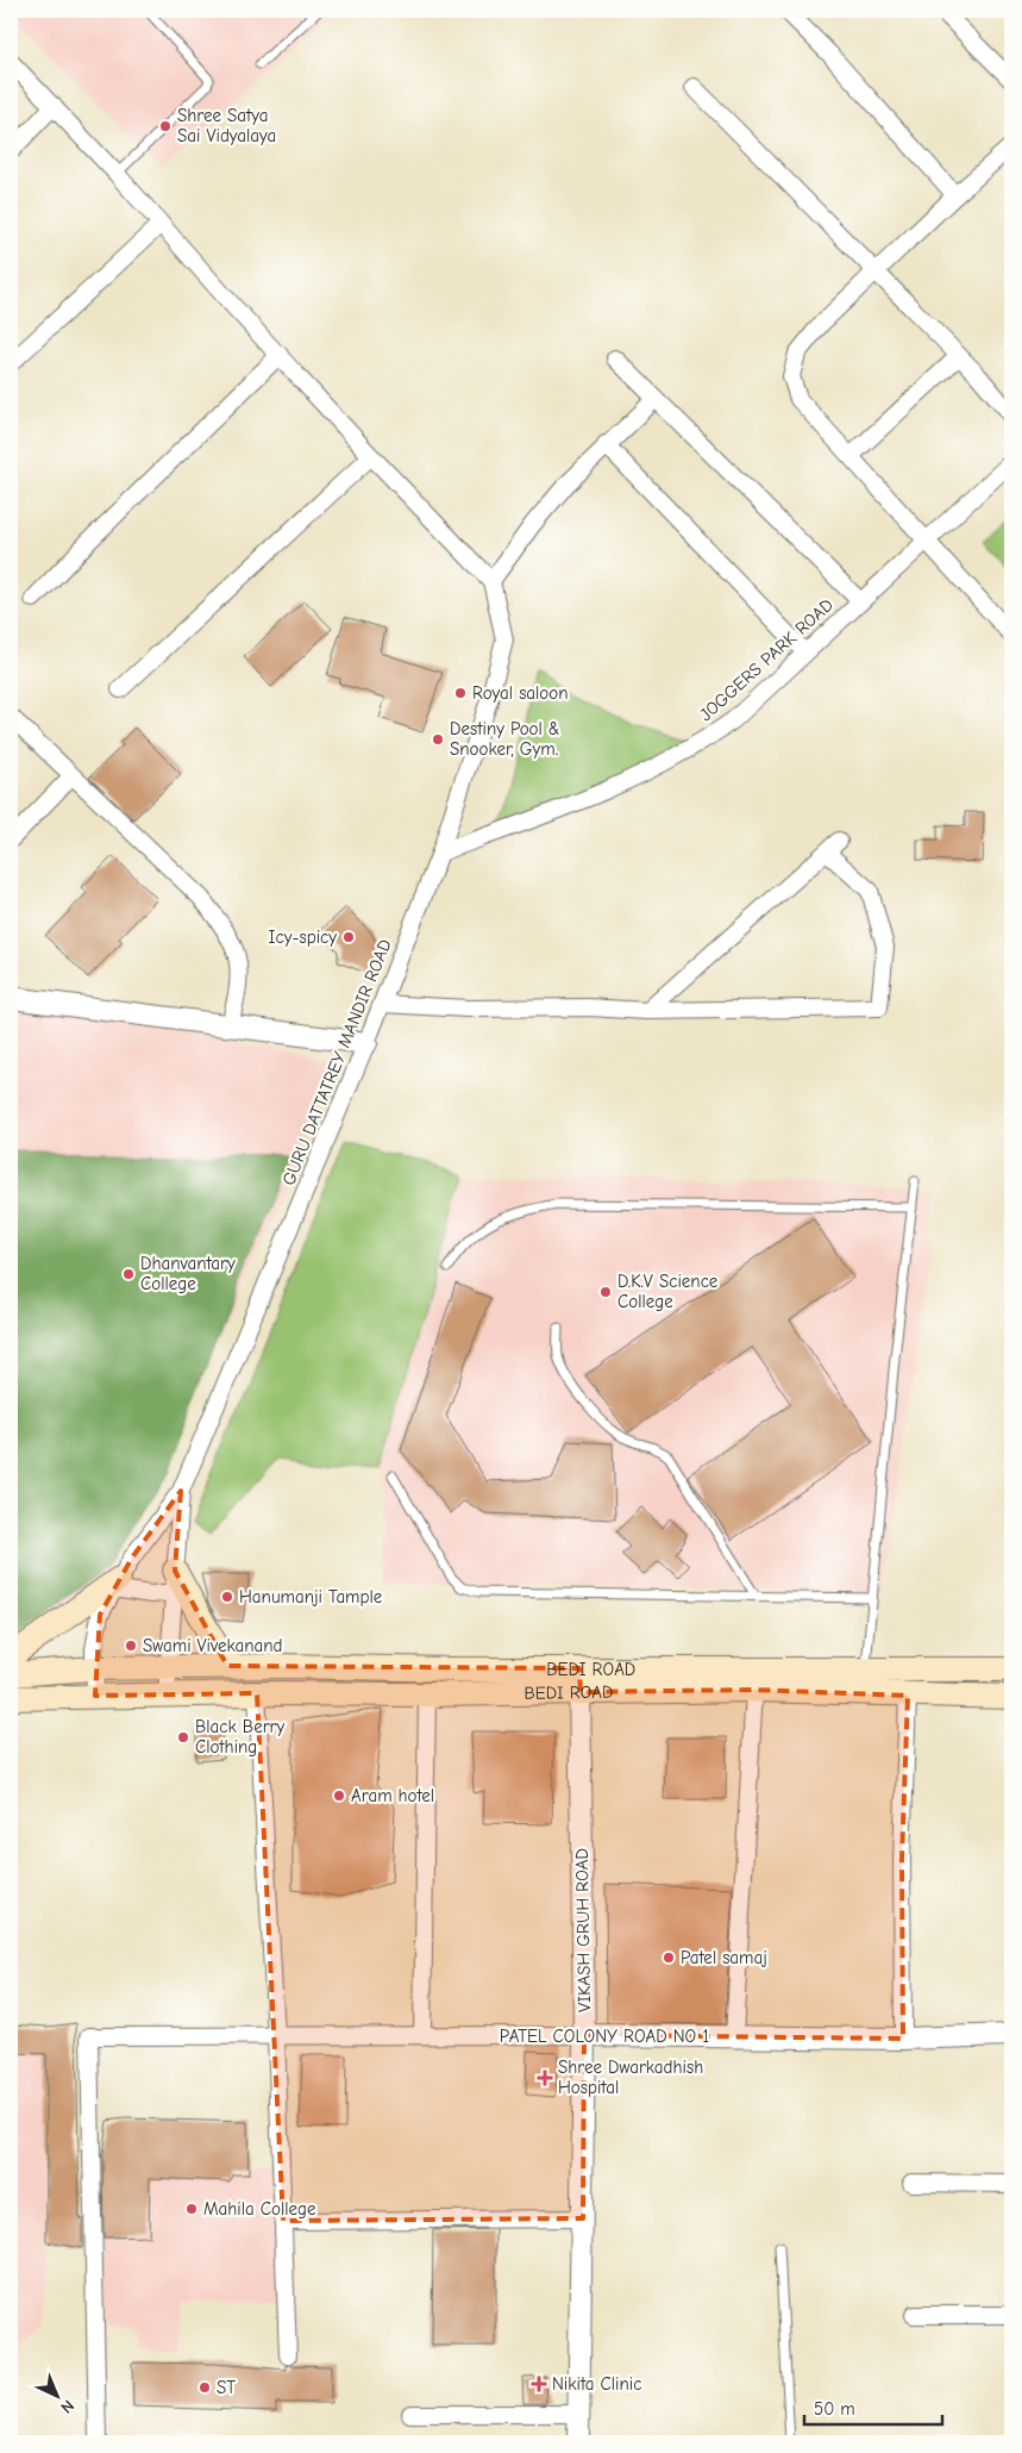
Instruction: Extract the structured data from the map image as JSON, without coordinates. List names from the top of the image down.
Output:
{
  "streets": {
    "main road": ["BEDI ROAD"],
    "street": [
      "JOGGERS PARK ROAD",
      "GURU DATTATREY MANDIR ROAD",
      "VIKASH GRUH ROAD",
      "PATEL COLONY ROAD NO 1"
    ]
  },
  "crossings": [
    ["JOGGERS PARK ROAD", "GURU DATTATREY MANDIR ROAD"],
    ["GURU DATTATREY MANDIR ROAD", "BEDI ROAD"],
    ["BEDI ROAD", "VIKASH GRUH ROAD"],
    ["VIKASH GRUH ROAD", "PATEL COLONY ROAD NO 1"]
  ],
  "places": {
    "other": [
      "Shree Satya Sai Vidyalaya",
      "Royal saloon",
      "Destiny Pool & Snooker, Gym.",
      "Icy-spicy",
      "Dhanvantary College",
      "D.K.V Science College",
      "Hanumanji Tample",
      "Swami Vivekanand",
      "Black Berry Clothing",
      "Aram hotel",
      "Patel samaj",
      "Mahila College",
      "ST"
    ],
    "health": ["Shree Dwarkadhish Hospital", "Nikita Clinic"]
  },
  "scale_bar": "50 m",
  "north": "bottom right"
}
